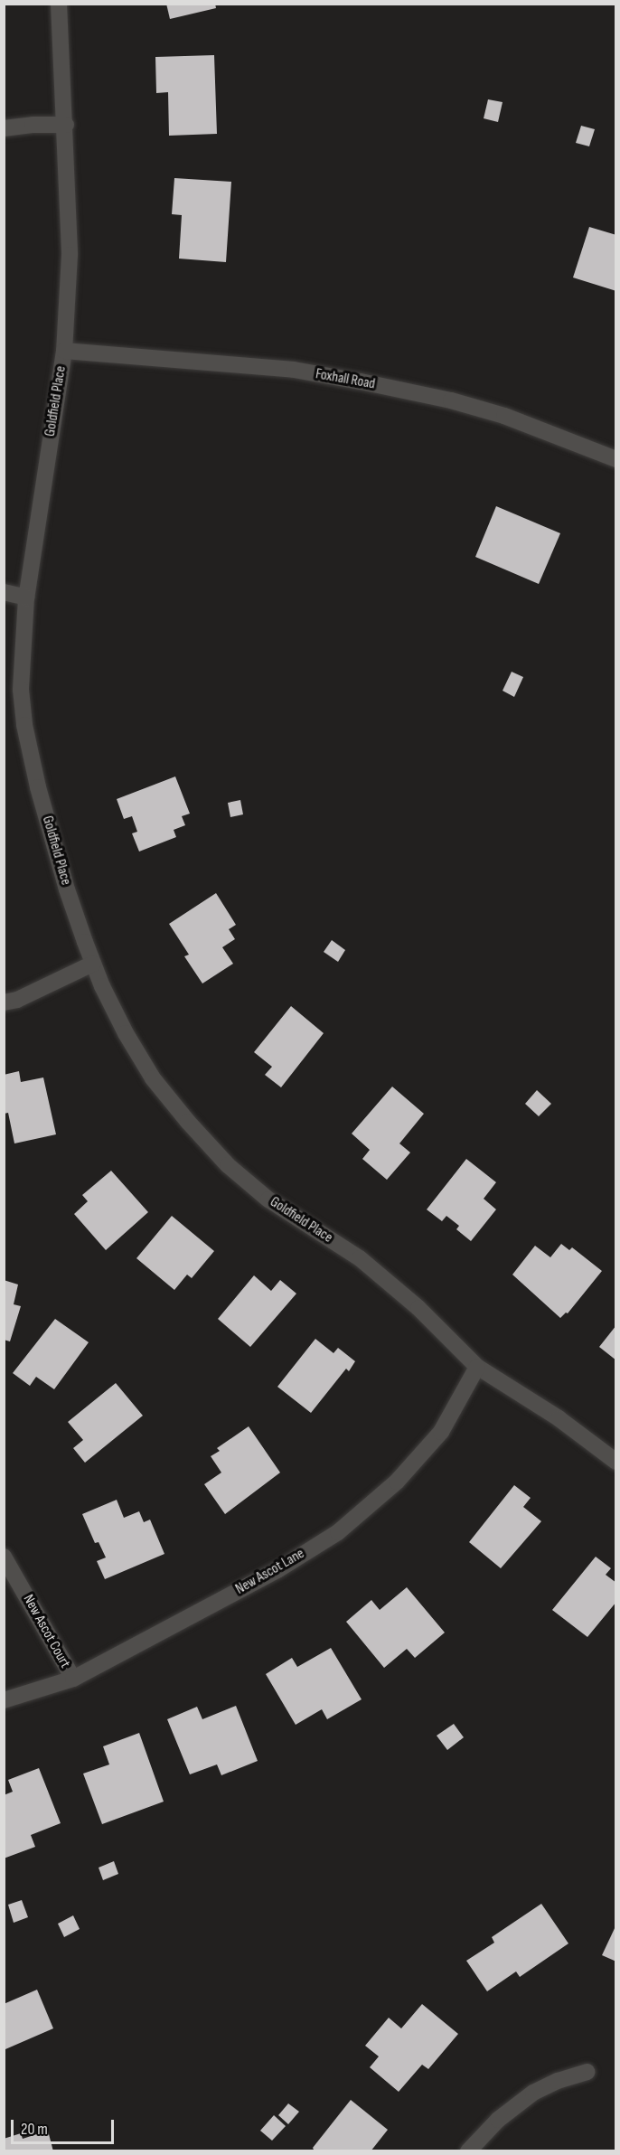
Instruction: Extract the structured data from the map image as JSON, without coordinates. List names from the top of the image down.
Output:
{
  "streets": {
    "street": [
      "Foxhall Road",
      "Goldfield Place",
      "New Ascot Lane",
      "New Ascot Court"
    ]
  },
  "crossings": [
    ["Foxhall Road", "Goldfield Place"],
    ["Goldfield Place", "New Ascot Lane"],
    ["New Ascot Lane", "New Ascot Court"]
  ],
  "scale_bar": "20 m"
}
